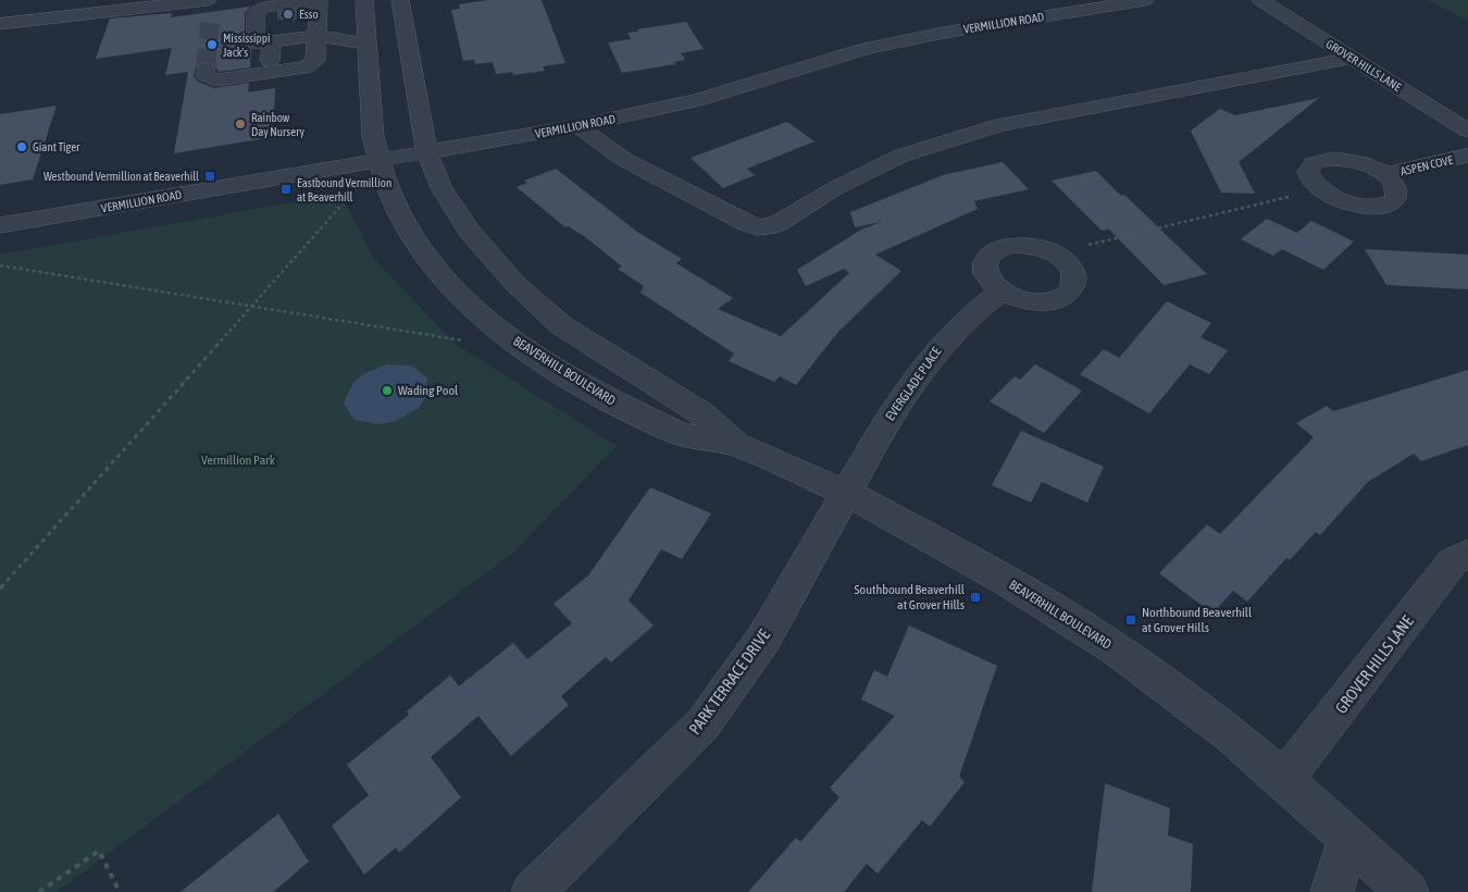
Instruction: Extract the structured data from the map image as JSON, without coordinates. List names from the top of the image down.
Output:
{
  "streets": {
    "street": [
      "VERMILLION ROAD",
      "GROVER HILLS LANE",
      "ASPEN COVE",
      "BEAVERHILL BOULEVARD",
      "EVERGLADE PLACE",
      "PARK TERRACE DRIVE"
    ]
  },
  "crossings": [
    ["VERMILLION ROAD", "BEAVERHILL BOULEVARD"],
    ["GROVER HILLS LANE", "BEAVERHILL BOULEVARD"],
    ["BEAVERHILL BOULEVARD", "EVERGLADE PLACE"],
    ["BEAVERHILL BOULEVARD", "PARK TERRACE DRIVE"],
    ["EVERGLADE PLACE", "PARK TERRACE DRIVE"]
  ],
  "parks": ["Vermillion Park"],
  "places": {
    "other": [
      "Esso",
      "Mississippi Jack's",
      "Rainbow Day Nursery",
      "Giant Tiger",
      "Wading Pool"
    ],
    "transit": [
      "Westbound Vermillion at Beaverhill",
      "Eastbound Vermillion at Beaverhill",
      "Southbound Beaverhill at Grover Hills",
      "Northbound Beaverhill at Grover Hills"
    ]
  }
}
